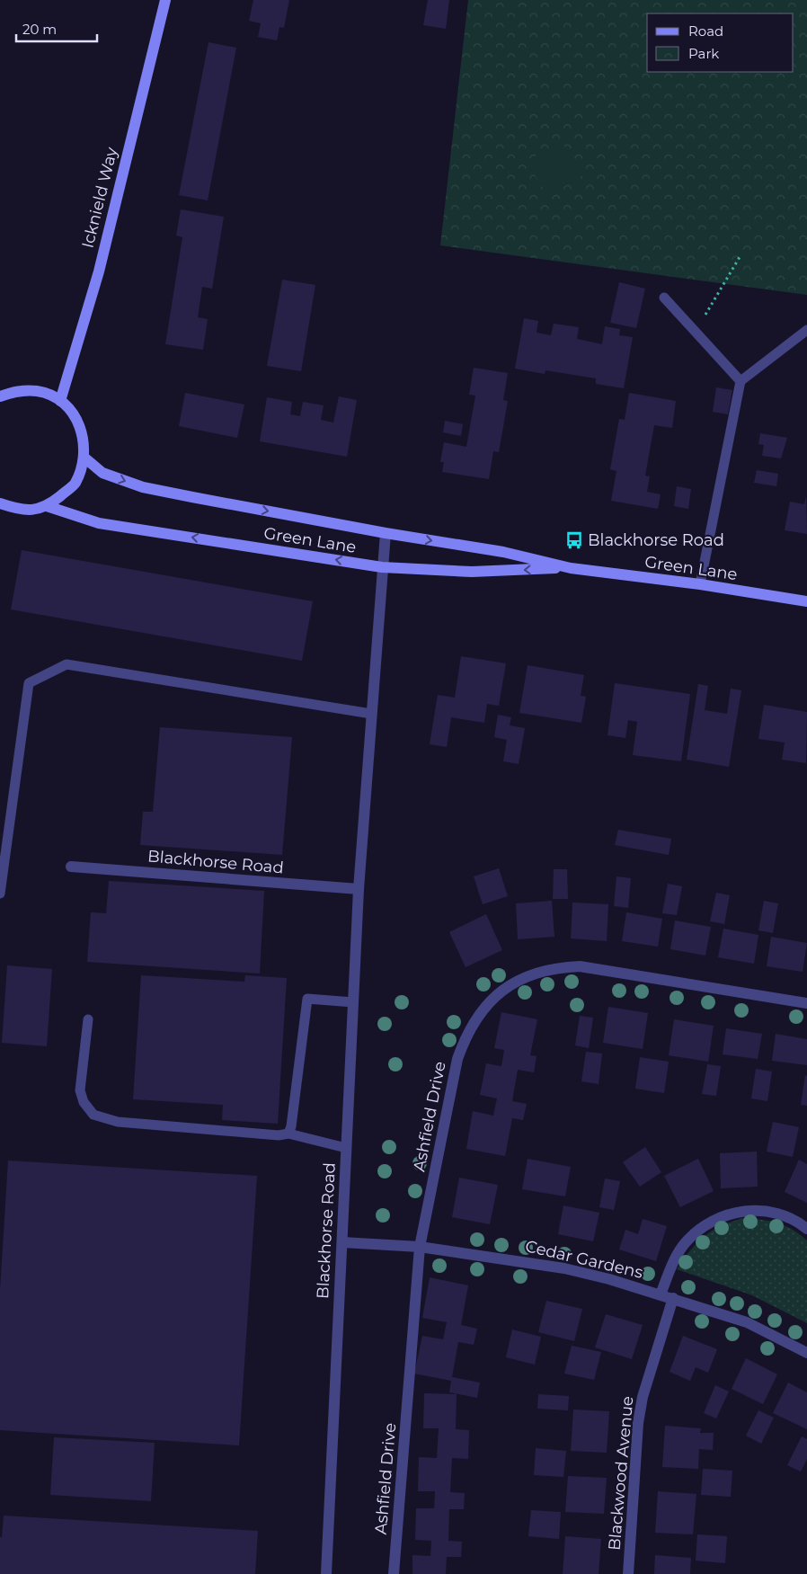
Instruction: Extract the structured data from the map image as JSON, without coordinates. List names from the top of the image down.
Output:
{
  "streets": {
    "street": [
      "Icknield Way",
      "Green Lane",
      "Blackhorse Road",
      "Ashfield Drive",
      "Cedar Gardens",
      "Blackwood Avenue"
    ]
  },
  "crossings": [
    ["Green Lane", "Blackhorse Road"],
    ["Blackhorse Road", "Cedar Gardens"],
    ["Ashfield Drive", "Cedar Gardens"],
    ["Cedar Gardens", "Blackwood Avenue"]
  ],
  "places": {
    "bus stop": ["Blackhorse Road"]
  },
  "legend": ["Road", "Park"],
  "scale_bar": "20 m"
}
